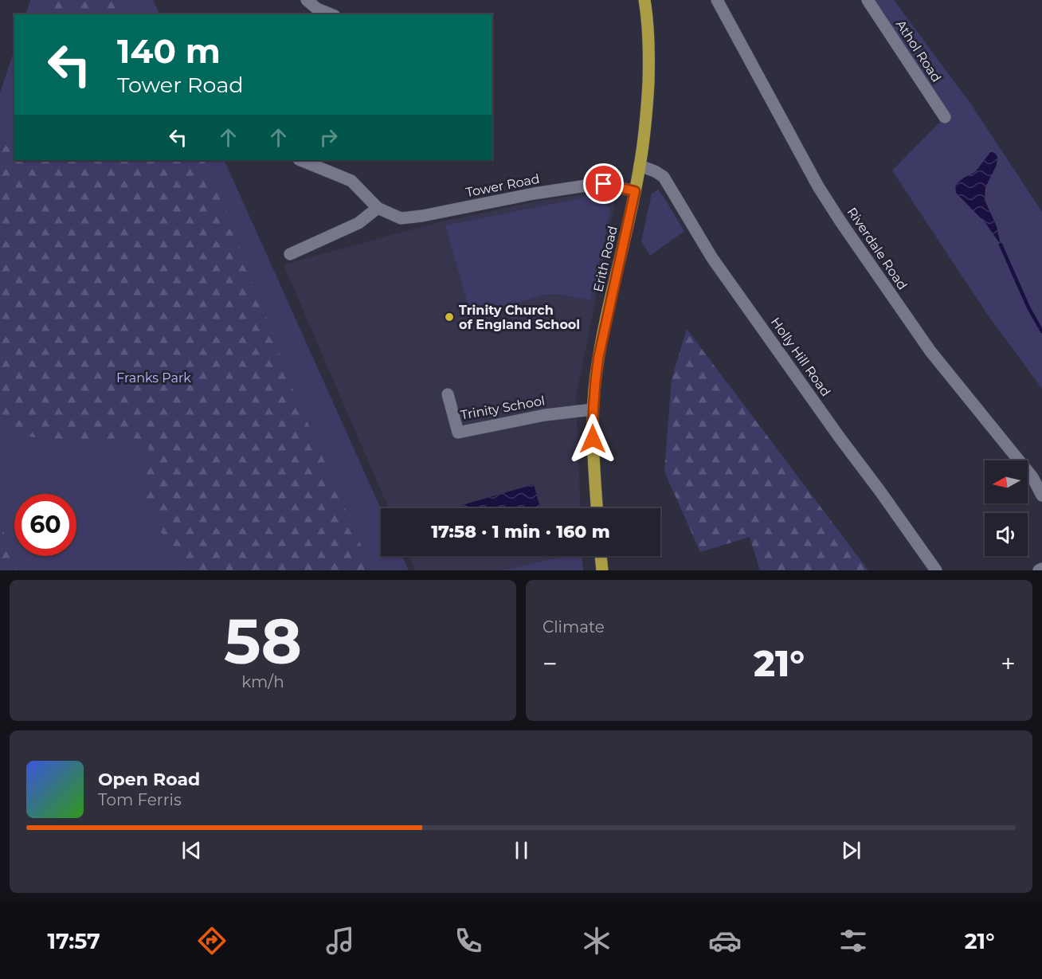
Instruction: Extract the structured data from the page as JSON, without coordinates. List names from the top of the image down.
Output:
{
  "streets": {
    "main road": ["Erith Road"],
    "street": [
      "Athol Road",
      "Tower Road",
      "Riverdale Road",
      "Holly Hill Road",
      "Trinity School"
    ]
  },
  "crossings": [
    ["Tower Road", "Erith Road"],
    ["Erith Road", "Holly Hill Road"],
    ["Erith Road", "Trinity School"]
  ],
  "parks": ["Franks Park"],
  "places": ["Trinity Church of England School"],
  "north": "left",
  "page": {
    "turn": ["140 m", "Tower Road"],
    "limit": "60",
    "trip": "17:58 · 1 min · 160 m",
    "tile": [
      ["58", "km/h"],
      "Climate"
    ],
    "heat": ["−", "21°", "+"],
    "song": ["Open Road", "Tom Ferris"],
    "tabs": ["17:57", "21°"]
  }
}
